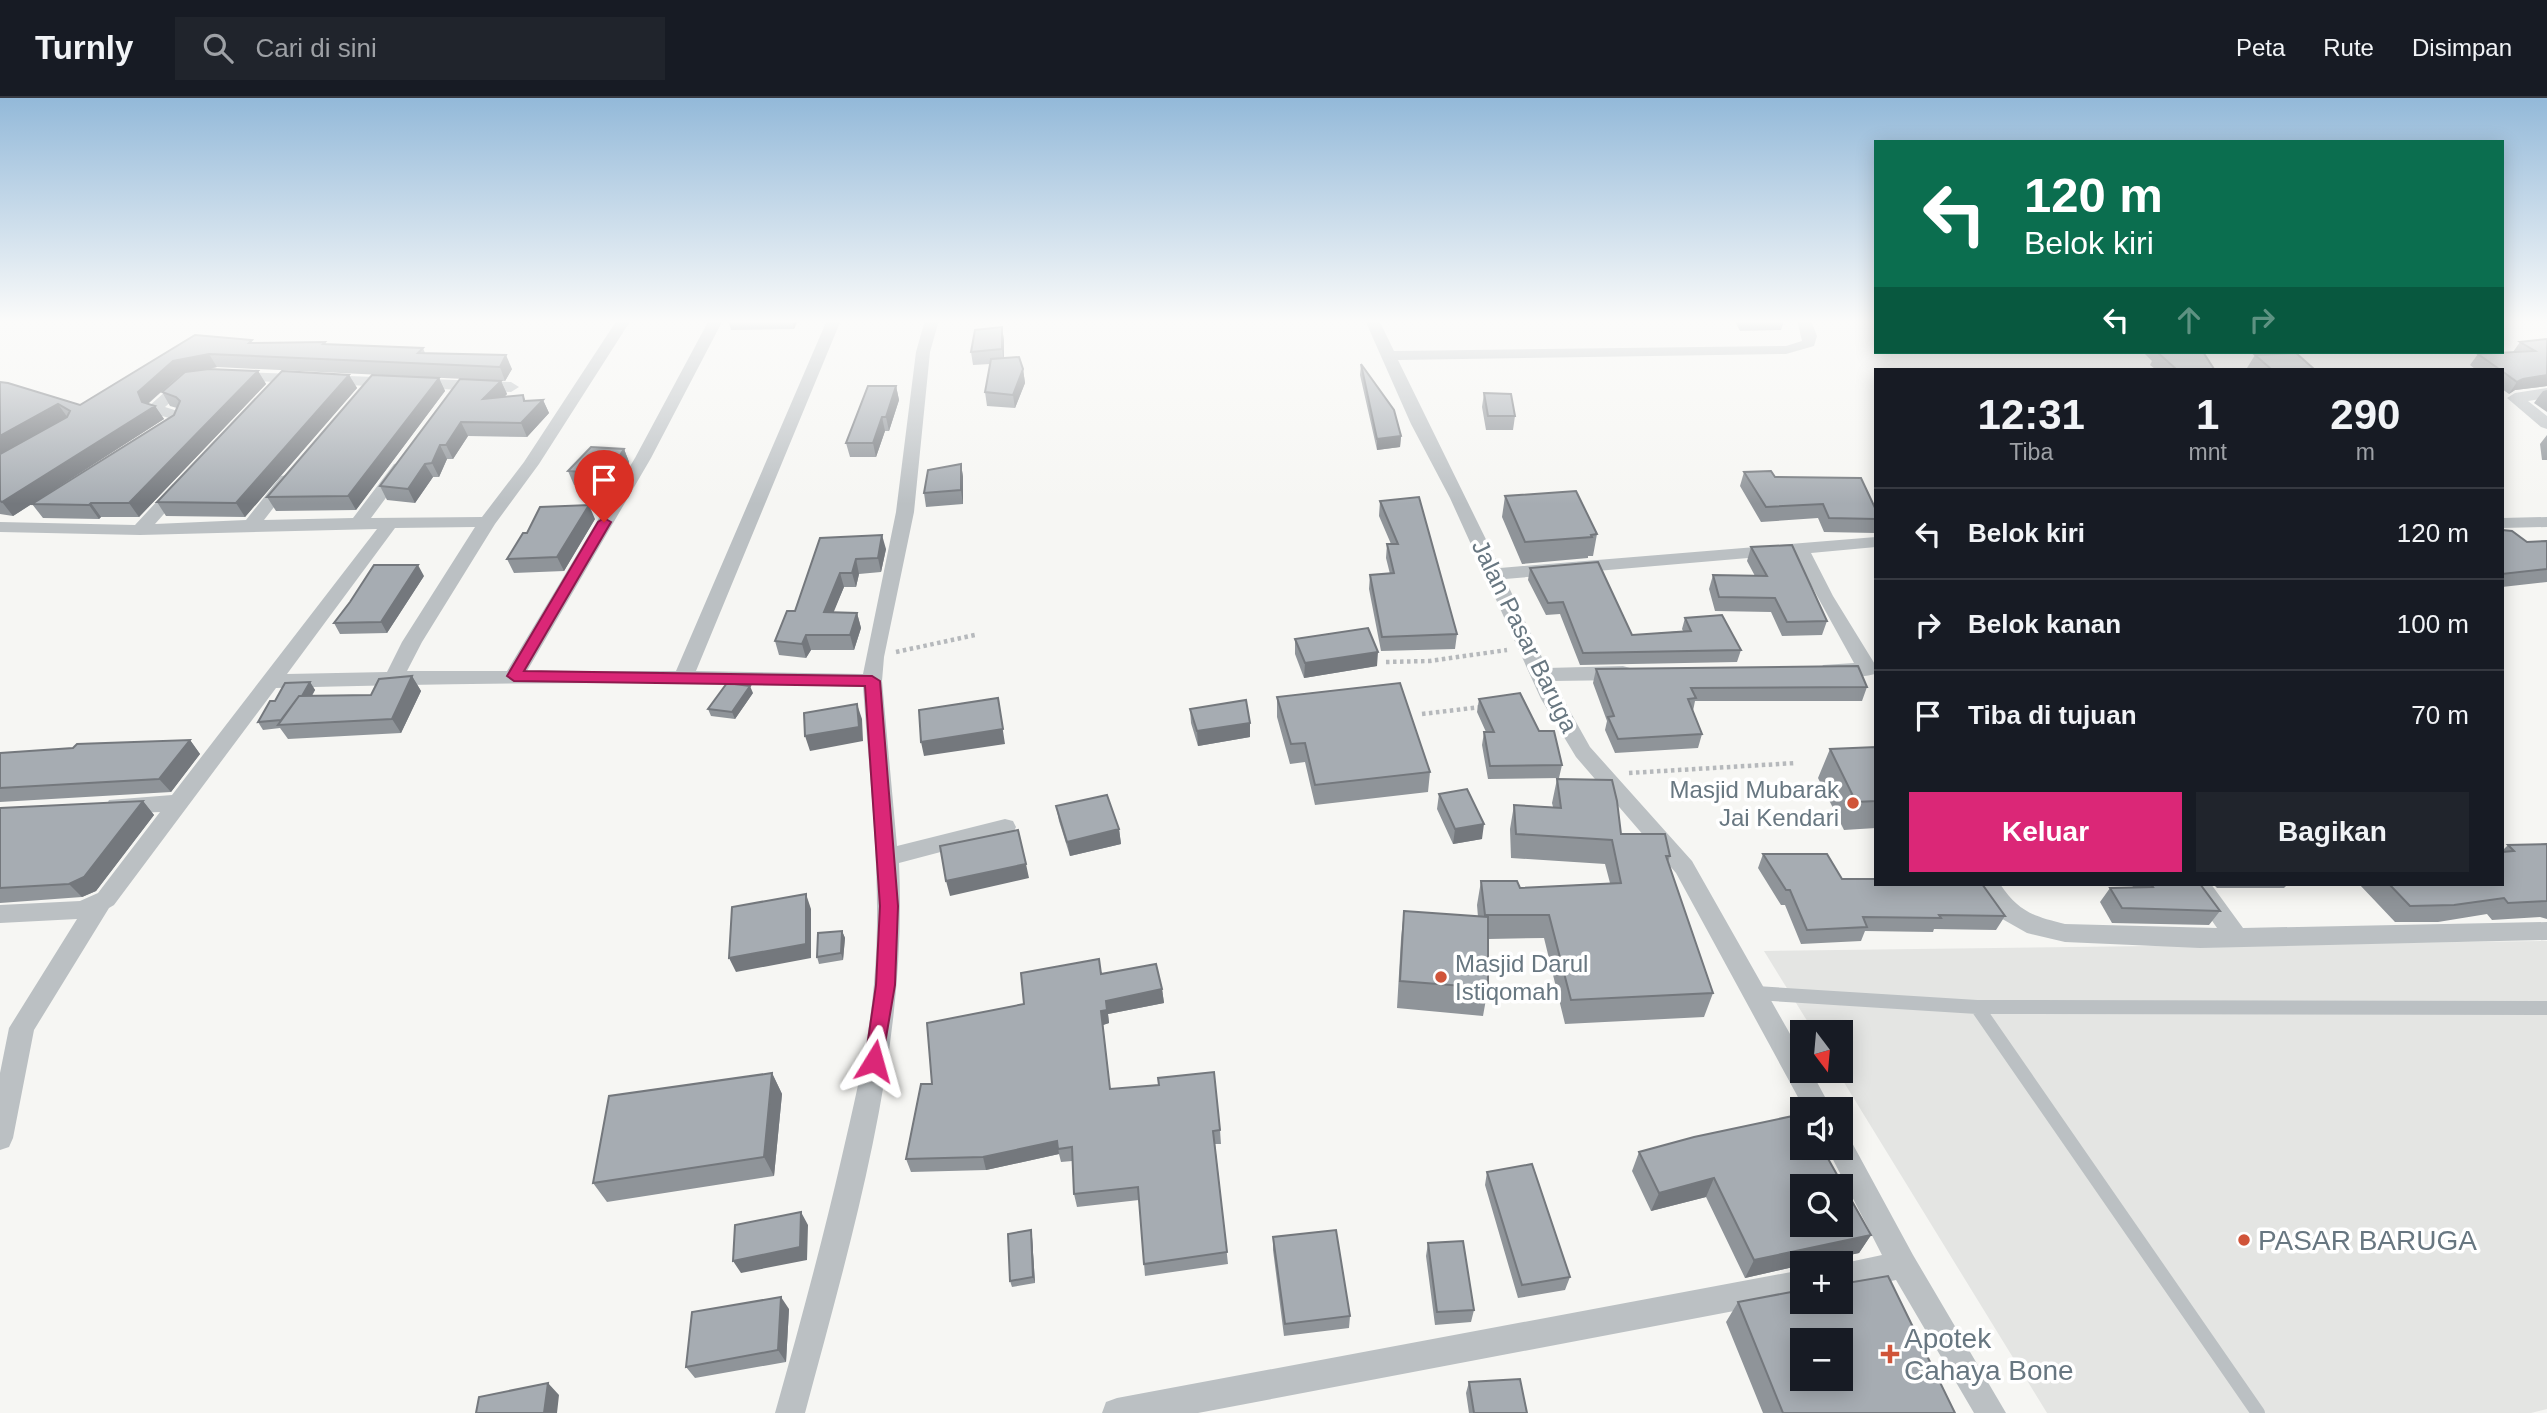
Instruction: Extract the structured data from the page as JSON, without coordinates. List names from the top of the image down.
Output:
{
  "streets": {
    "street": ["Jalan Pasar Baruga"]
  },
  "places": {
    "other": ["Masjid Mubarak Jai Kendari", "Masjid Darul Istiqomah", "PASAR BARUGA"],
    "health": ["Apotek Cahaya Bone"]
  },
  "north": "bottom",
  "page": {
    "header": "Turnly",
    "search": "Cari di sini",
    "nav": ["Peta", "Rute", "Disimpan"],
    "turn": ["120 m", "Belok kiri"],
    "eta": [
      "12:31",
      "Tiba",
      "1",
      "mnt",
      "290",
      "m"
    ],
    "list": [
      {
        "name": "Belok kiri",
        "value": "120 m"
      },
      {
        "name": "Belok kanan",
        "value": "100 m"
      },
      {
        "name": "Tiba di tujuan",
        "value": "70 m"
      }
    ],
    "buttons": ["Keluar", "Bagikan"],
    "map_buttons": ["+", "−"]
  }
}
